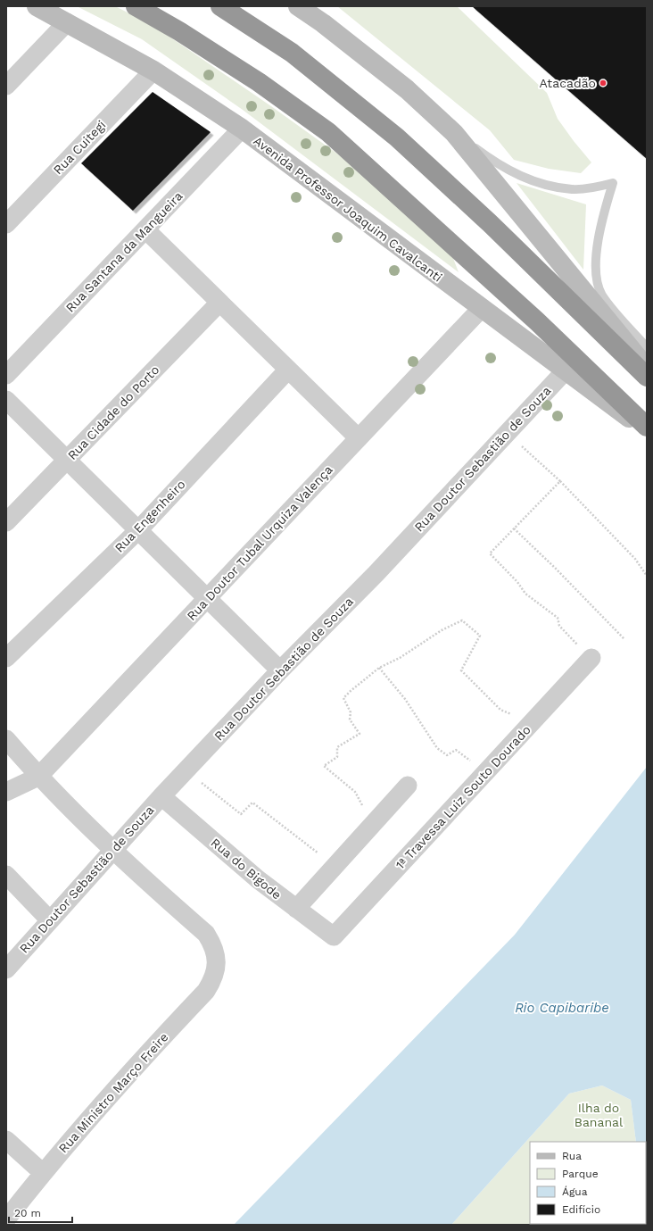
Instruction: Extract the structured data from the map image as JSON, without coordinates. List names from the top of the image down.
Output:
{
  "streets": {
    "main road": ["Avenida Professor Joaquim Cavalcanti"],
    "street": [
      "Rua Cuitegi",
      "Rua Santana da Mangueira",
      "Rua Cidade do Porto",
      "Rua Doutor Sebastião de Souza",
      "Rua Engenheiro",
      "Rua Doutor Tubal Urquiza Valença",
      "1ª Travessa Luiz Souto Dourado",
      "Rua do Bigode",
      "Rua Ministro Março Freire"
    ]
  },
  "crossings": [
    ["Rua Cuitegi", "Avenida Professor Joaquim Cavalcanti"],
    ["Avenida Professor Joaquim Cavalcanti", "Rua Santana da Mangueira"],
    ["Avenida Professor Joaquim Cavalcanti", "Rua Doutor Sebastião de Souza"],
    ["Avenida Professor Joaquim Cavalcanti", "Rua Doutor Tubal Urquiza Valença"],
    ["Rua Doutor Sebastião de Souza", "Rua do Bigode"],
    ["Rua Doutor Sebastião de Souza", "Rua Ministro Março Freire"],
    ["1ª Travessa Luiz Souto Dourado", "Rua do Bigode"]
  ],
  "water": ["Rio Capibaribe"],
  "parks": ["Ilha do Bananal"],
  "places": ["Atacadão"],
  "legend": [
    "Rua",
    "Parque",
    "Água",
    "Edifício"
  ],
  "scale_bar": "20 m"
}
